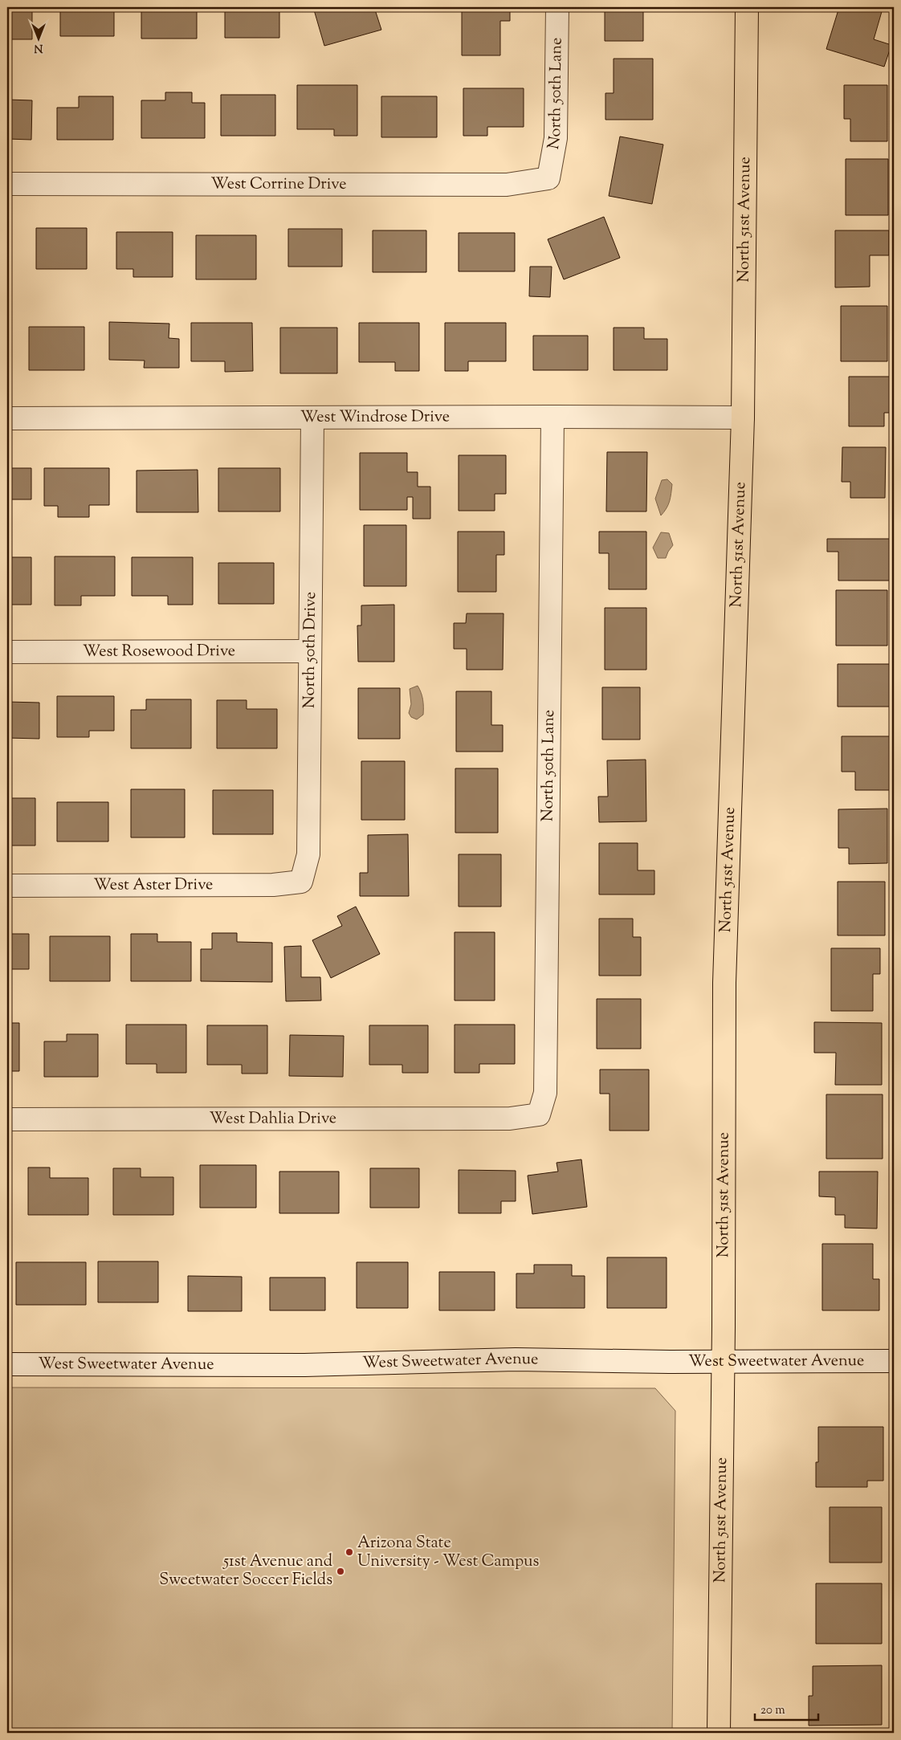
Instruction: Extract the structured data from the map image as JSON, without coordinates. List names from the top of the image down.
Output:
{
  "streets": {
    "main road": ["North 51st Avenue"],
    "street": [
      "North 50th Lane",
      "West Corrine Drive",
      "West Windrose Drive",
      "North 50th Drive",
      "West Rosewood Drive",
      "West Aster Drive",
      "West Dahlia Drive",
      "West Sweetwater Avenue"
    ]
  },
  "crossings": [
    ["North 50th Lane", "West Corrine Drive"],
    ["North 50th Lane", "West Windrose Drive"],
    ["North 50th Lane", "West Dahlia Drive"],
    ["North 51st Avenue", "West Windrose Drive"],
    ["North 51st Avenue", "West Sweetwater Avenue"],
    ["West Windrose Drive", "North 50th Drive"],
    ["North 50th Drive", "West Rosewood Drive"],
    ["North 50th Drive", "West Aster Drive"]
  ],
  "places": ["Arizona State University - West Campus", "51st Avenue and Sweetwater Soccer Fields"],
  "scale_bar": "20 m",
  "north": "bottom"
}
